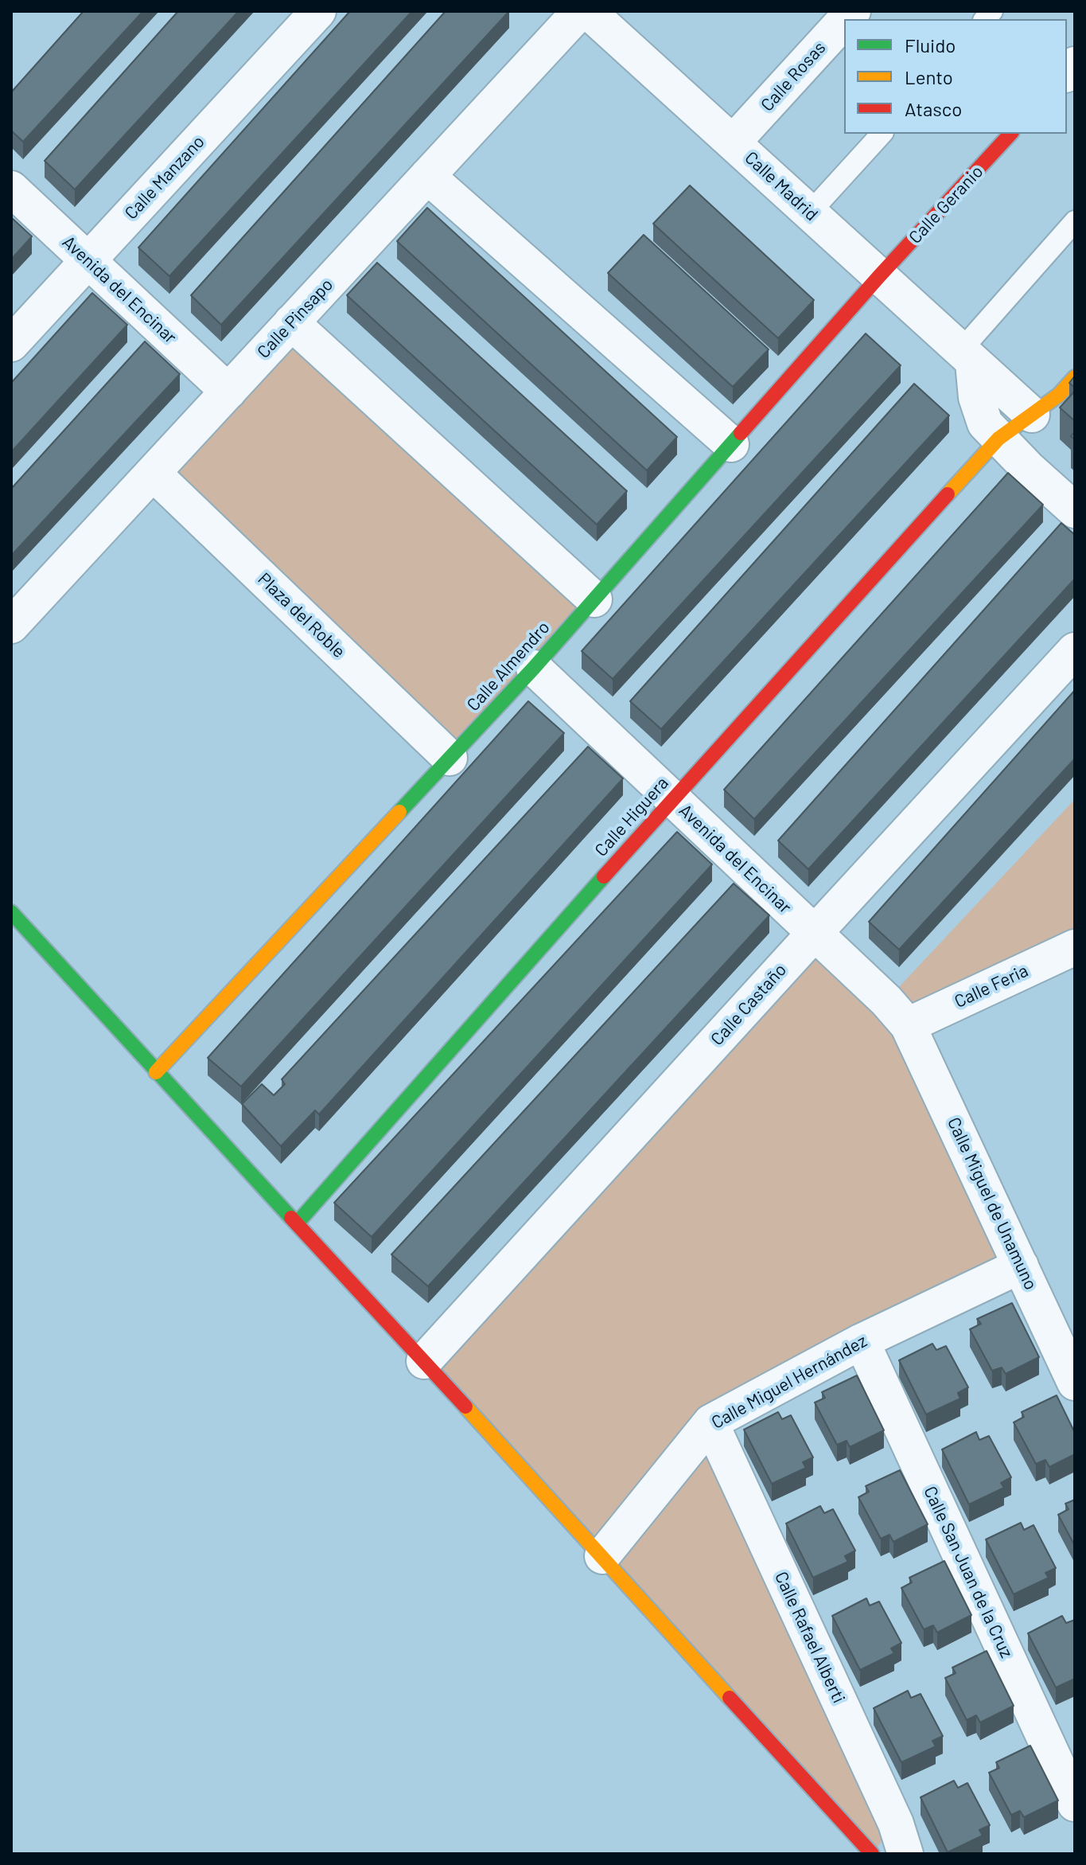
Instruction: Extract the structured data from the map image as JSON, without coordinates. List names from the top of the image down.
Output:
{
  "streets": {
    "street": [
      "Calle Rosas",
      "Calle Manzano",
      "Calle Madrid",
      "Calle Geranio",
      "Avenida del Encinar",
      "Calle Pinsapo",
      "Plaza del Roble",
      "Calle Almendro",
      "Calle Higuera",
      "Calle Feria",
      "Calle Castaño",
      "Calle Miguel de Unamuno",
      "Calle Miguel Hernández",
      "Calle San Juan de la Cruz",
      "Calle Rafael Alberti"
    ]
  },
  "crossings": [
    ["Calle Rosas", "Calle Madrid"],
    ["Calle Manzano", "Avenida del Encinar"],
    ["Calle Madrid", "Calle Geranio"],
    ["Calle Madrid", "Calle Almendro"],
    ["Calle Madrid", "Calle Higuera"],
    ["Calle Geranio", "Calle Almendro"],
    ["Avenida del Encinar", "Calle Pinsapo"],
    ["Avenida del Encinar", "Calle Almendro"],
    ["Avenida del Encinar", "Calle Higuera"],
    ["Avenida del Encinar", "Calle Feria"],
    ["Avenida del Encinar", "Calle Castaño"],
    ["Avenida del Encinar", "Calle Miguel de Unamuno"],
    ["Calle Pinsapo", "Plaza del Roble"],
    ["Plaza del Roble", "Calle Almendro"],
    ["Calle Feria", "Calle Miguel de Unamuno"],
    ["Calle Miguel de Unamuno", "Calle Miguel Hernández"],
    ["Calle Miguel Hernández", "Calle San Juan de la Cruz"],
    ["Calle Miguel Hernández", "Calle Rafael Alberti"]
  ],
  "legend": ["Fluido", "Lento", "Atasco"]
}
